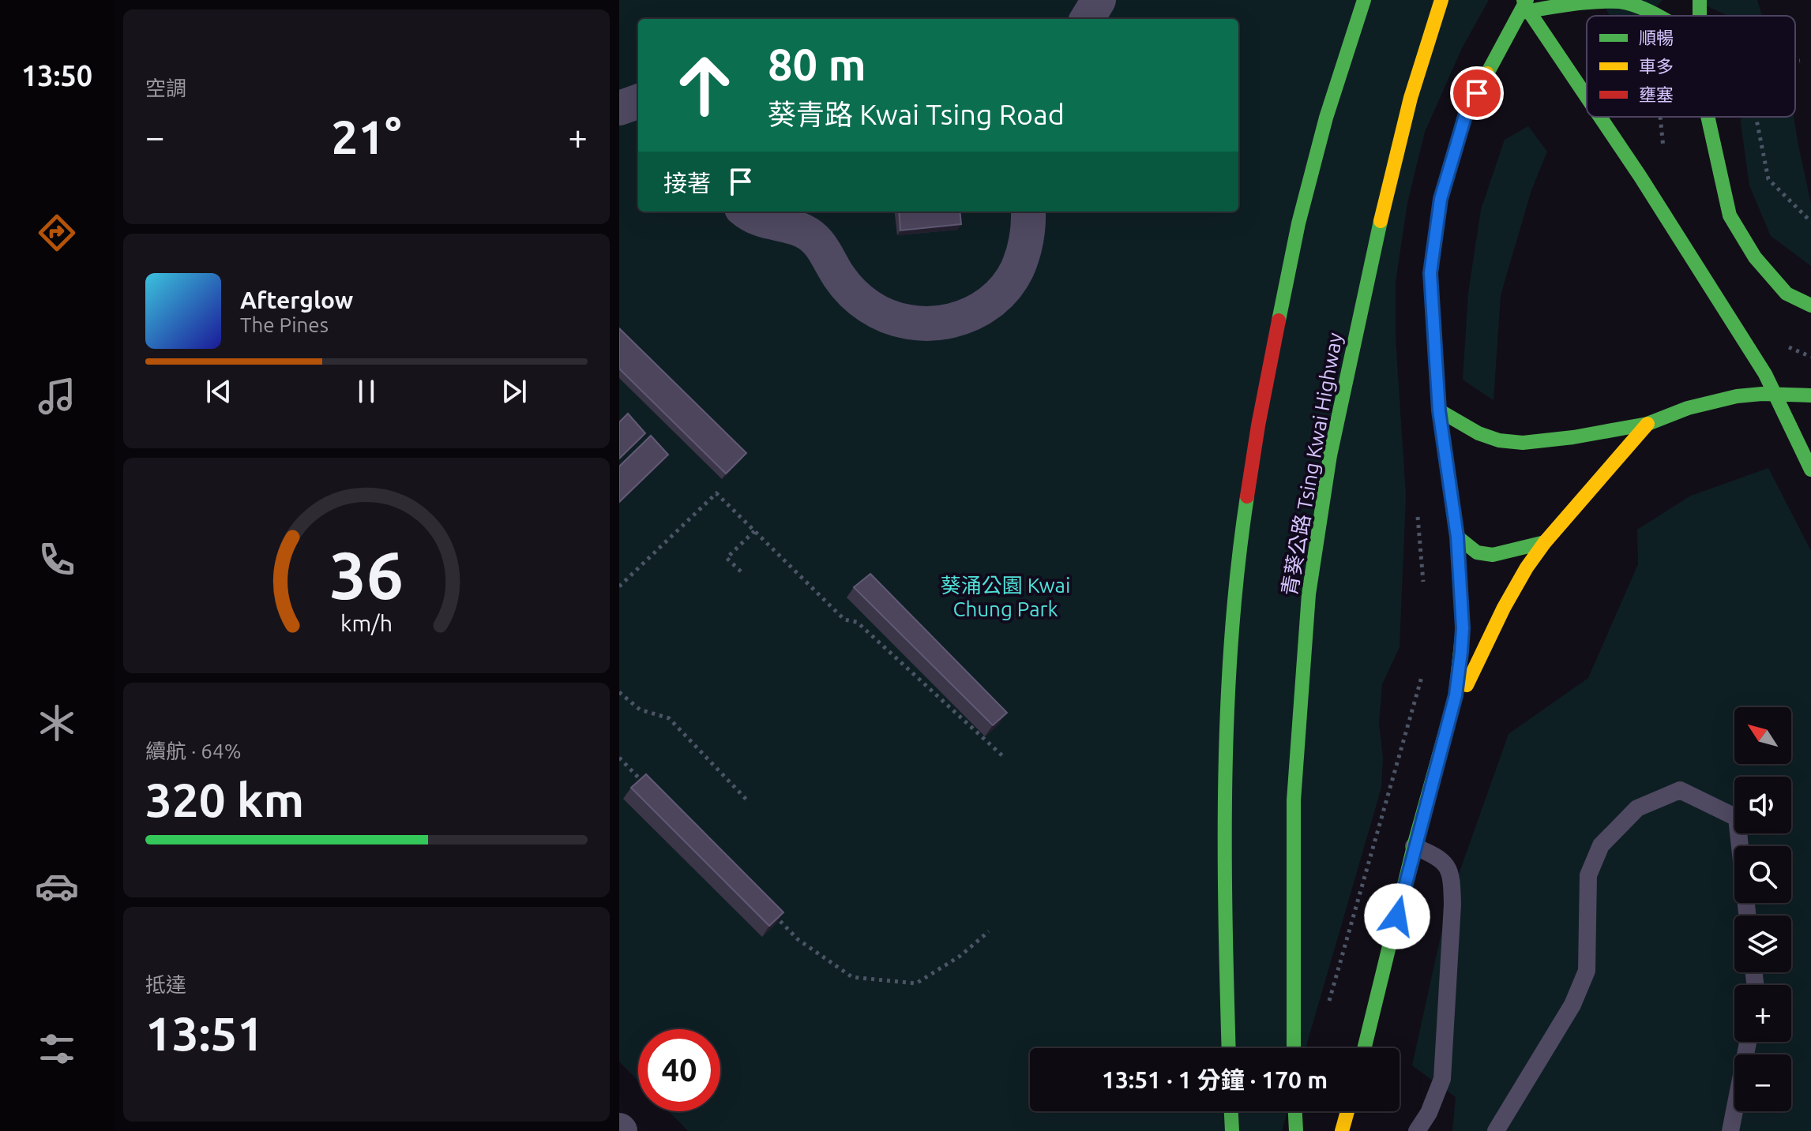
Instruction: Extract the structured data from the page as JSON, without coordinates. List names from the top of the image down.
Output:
{
  "streets": {
    "main road": ["青葵公路 Tsing Kwai Highway"]
  },
  "parks": ["葵涌公園 Kwai Chung Park"],
  "legend": ["順暢", "車多", "壅塞"],
  "north": "top left",
  "page": {
    "tabs": "13:50",
    "tile": [
      "空調",
      ["續航 · 64%", "320 km"],
      ["抵達", "13:51"]
    ],
    "turn": ["80 m", "葵青路 Kwai Tsing Road"],
    "heat": ["−", "21°", "+"],
    "then": "接著",
    "song": ["Afterglow", "The Pines"],
    "map_buttons": ["+", "−"],
    "limit": "40",
    "trip": "13:51 · 1 分鐘 · 170 m",
    "gauge": ["36", "km/h"]
  }
}
